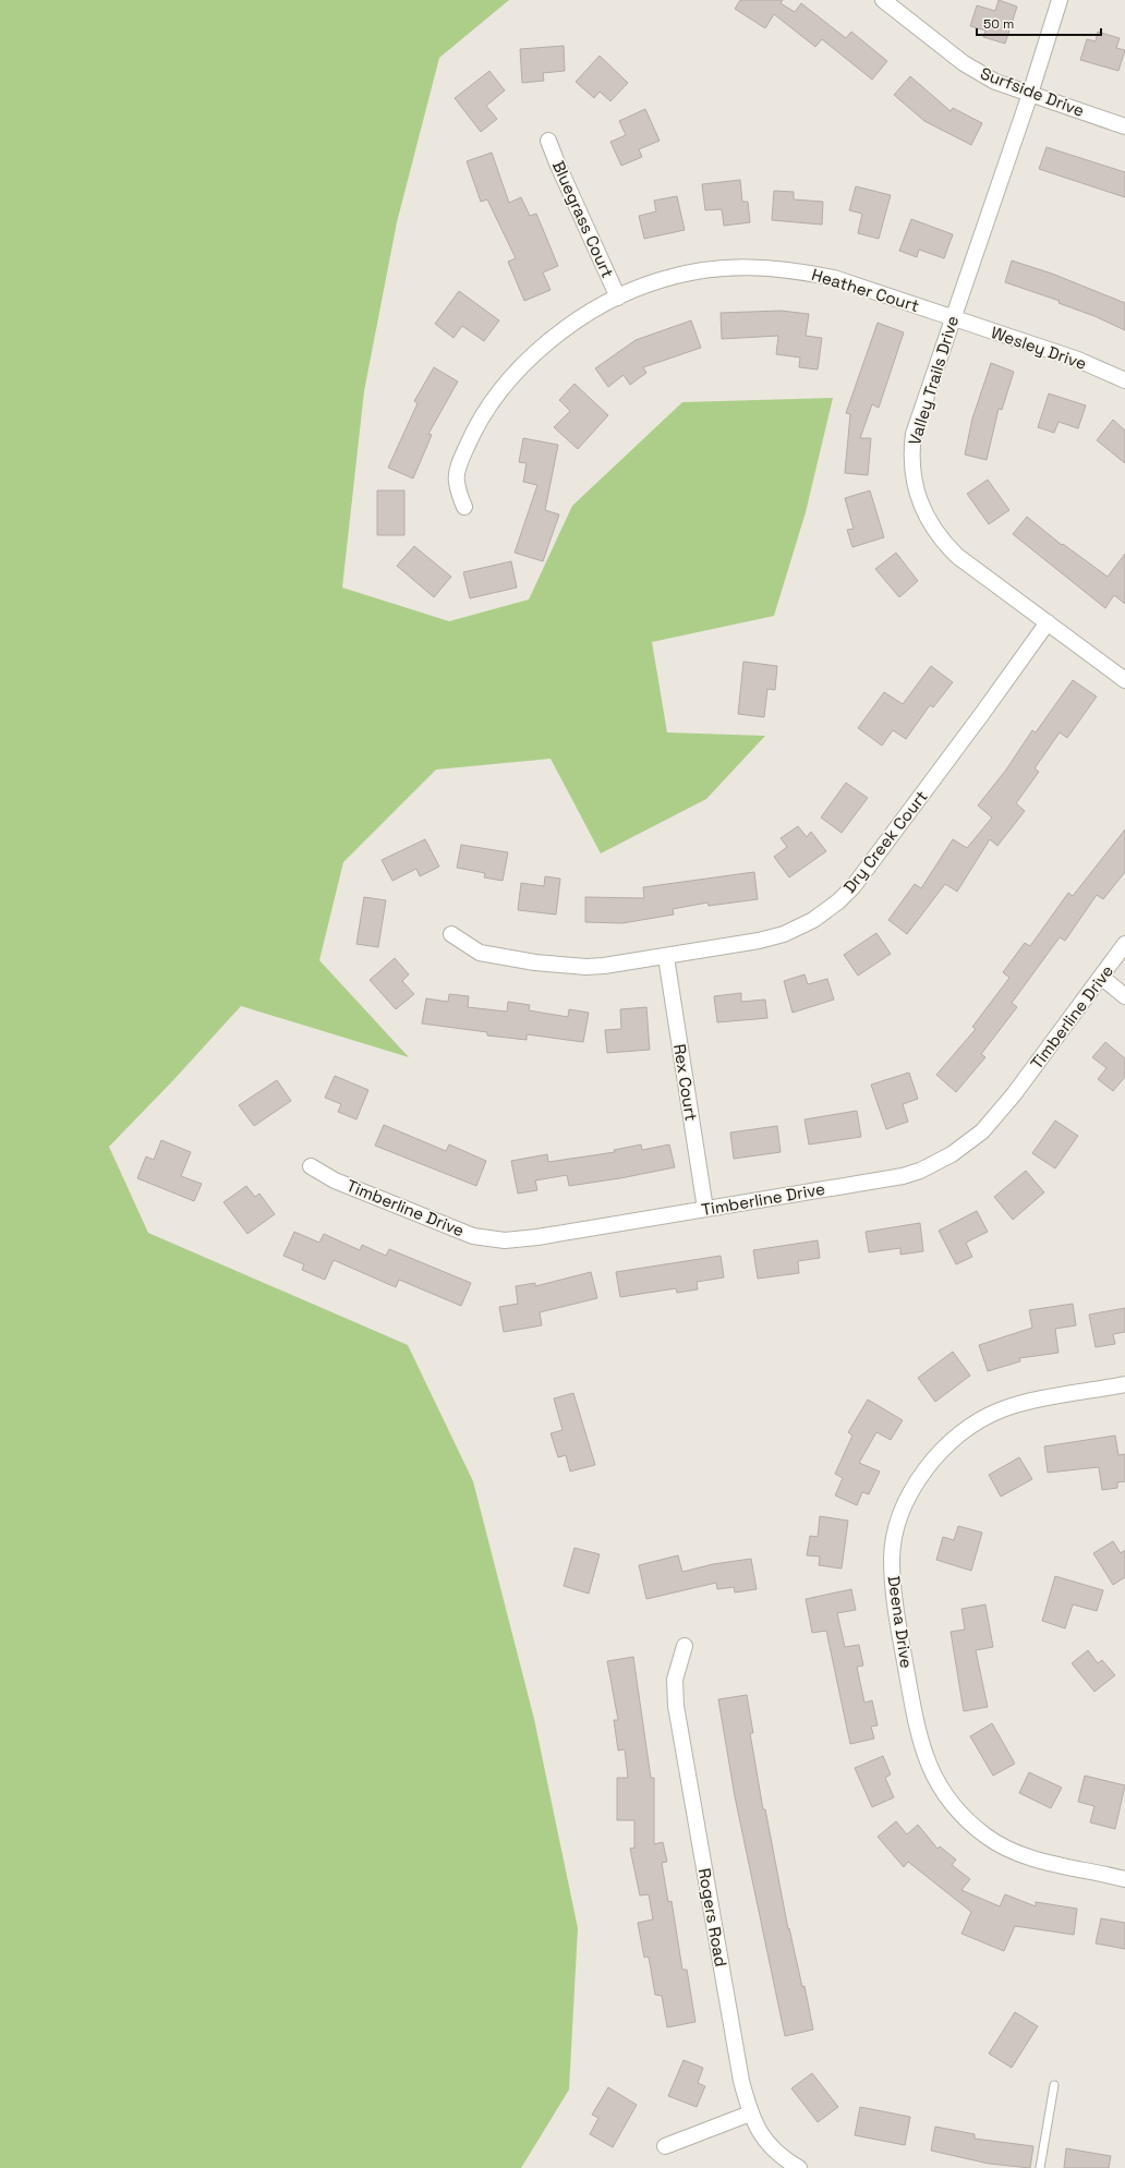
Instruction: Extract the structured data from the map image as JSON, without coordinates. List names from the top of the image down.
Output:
{
  "streets": {
    "street": [
      "Surfside Drive",
      "Bluegrass Court",
      "Heather Court",
      "Wesley Drive",
      "Valley Trails Drive",
      "Dry Creek Court",
      "Timberline Drive",
      "Rex Court",
      "Deena Drive",
      "Rogers Road"
    ]
  },
  "crossings": [
    ["Surfside Drive", "Valley Trails Drive"],
    ["Bluegrass Court", "Heather Court"],
    ["Heather Court", "Wesley Drive"],
    ["Heather Court", "Valley Trails Drive"],
    ["Wesley Drive", "Valley Trails Drive"],
    ["Valley Trails Drive", "Dry Creek Court"],
    ["Dry Creek Court", "Rex Court"],
    ["Timberline Drive", "Rex Court"]
  ],
  "scale_bar": "50 m"
}
